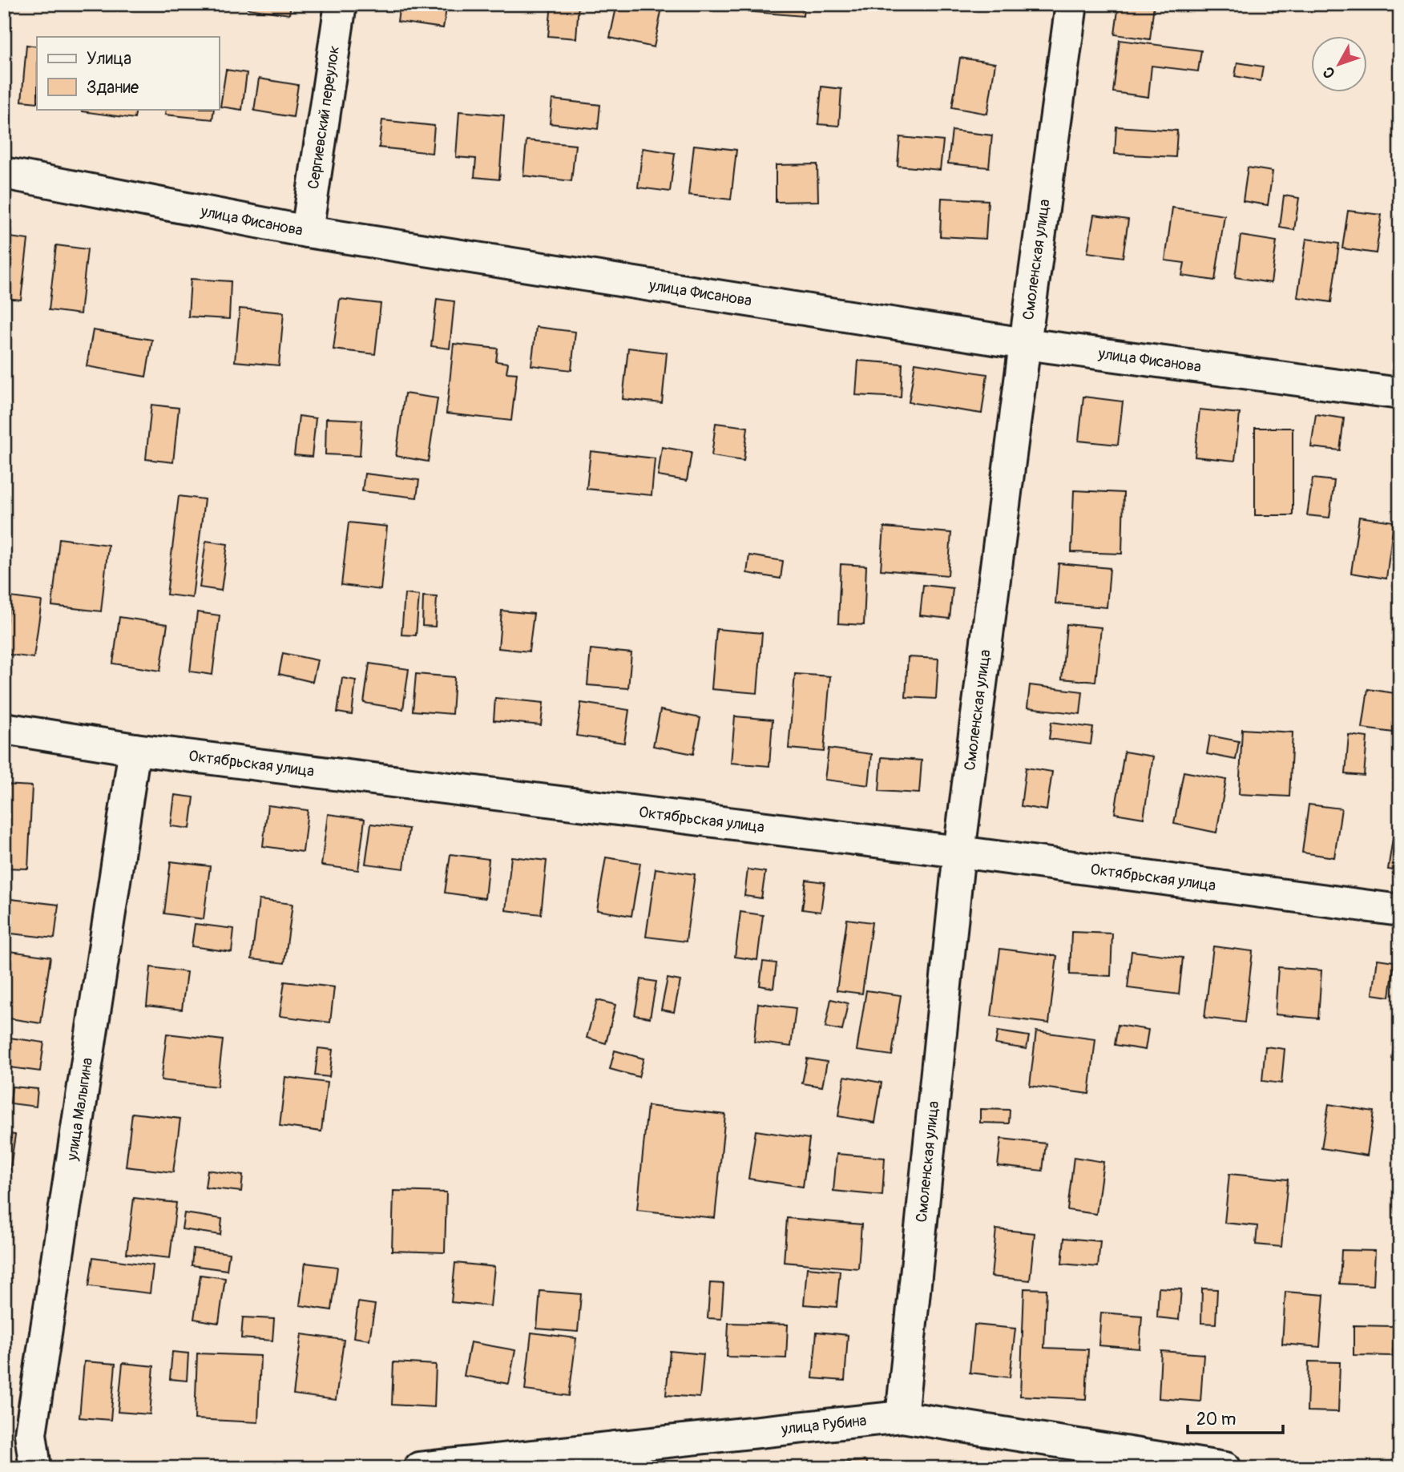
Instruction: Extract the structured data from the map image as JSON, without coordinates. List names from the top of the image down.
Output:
{
  "streets": {
    "street": [
      "Сергиевский переулок",
      "улица Фисанова",
      "Смоленская улица",
      "Октябрьская улица",
      "улица Малыгина",
      "улица Рубина"
    ]
  },
  "crossings": [
    ["Сергиевский переулок", "улица Фисанова"],
    ["улица Фисанова", "Смоленская улица"],
    ["Смоленская улица", "Октябрьская улица"],
    ["Смоленская улица", "улица Рубина"],
    ["Октябрьская улица", "улица Малыгина"]
  ],
  "legend": ["Улица", "Здание"],
  "scale_bar": "20 m",
  "north": "bottom left"
}
